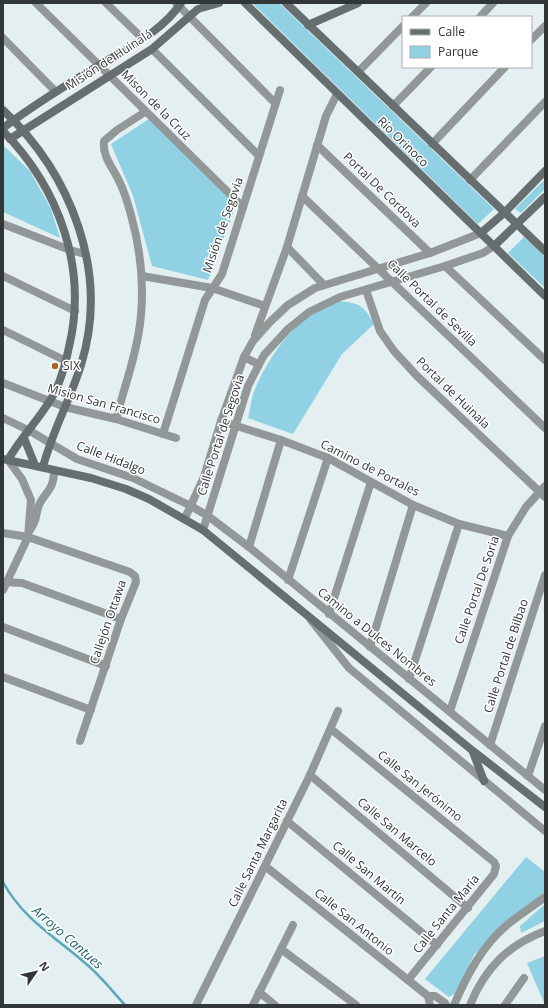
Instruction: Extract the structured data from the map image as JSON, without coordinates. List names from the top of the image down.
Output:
{
  "streets": {
    "street": [
      "Misión de Huinalá",
      "Mison de la Cruz",
      "Río Orinoco",
      "Portal De Cordova",
      "Misión de Segovia",
      "Calle Portal de Sevilla",
      "Portal de Huinala",
      "Mision San Francisco",
      "Calle Portal de Segovia",
      "Calle Hidalgo",
      "Camino de Portales",
      "Calle Portal De Soria",
      "Callejón Ottawa",
      "Camino a Dulces Nombres",
      "Calle Portal de Bilbao",
      "Calle San Jerónimo",
      "Calle San Marcelo",
      "Calle Santa Margarita",
      "Calle San Martín",
      "Calle Santa María",
      "Calle San Antonio"
    ]
  },
  "crossings": [
    ["Misión de Huinalá", "Mison de la Cruz"],
    ["Mison de la Cruz", "Misión de Segovia"],
    ["Río Orinoco", "Calle Portal de Segovia"],
    ["Portal De Cordova", "Calle Portal de Segovia"],
    ["Misión de Segovia", "Mision San Francisco"],
    ["Calle Portal de Sevilla", "Calle Portal de Segovia"],
    ["Portal de Huinala", "Calle Portal de Segovia"],
    ["Portal de Huinala", "Calle Portal De Soria"],
    ["Calle Portal de Segovia", "Calle Hidalgo"],
    ["Calle Portal de Segovia", "Camino de Portales"],
    ["Calle Portal de Segovia", "Camino a Dulces Nombres"],
    ["Calle Hidalgo", "Camino a Dulces Nombres"],
    ["Camino de Portales", "Calle Portal De Soria"],
    ["Calle Portal De Soria", "Camino a Dulces Nombres"],
    ["Camino a Dulces Nombres", "Calle Portal de Bilbao"],
    ["Calle San Jerónimo", "Calle Santa Margarita"],
    ["Calle San Jerónimo", "Calle Santa María"],
    ["Calle San Marcelo", "Calle Santa Margarita"],
    ["Calle San Marcelo", "Calle Santa María"],
    ["Calle Santa Margarita", "Calle San Martín"],
    ["Calle Santa Margarita", "Calle San Antonio"],
    ["Calle San Martín", "Calle Santa María"],
    ["Calle Santa María", "Calle San Antonio"]
  ],
  "water": ["Arroyo Cantues"],
  "places": ["SIX"],
  "legend": ["Calle", "Parque"],
  "north": "top right"
}
